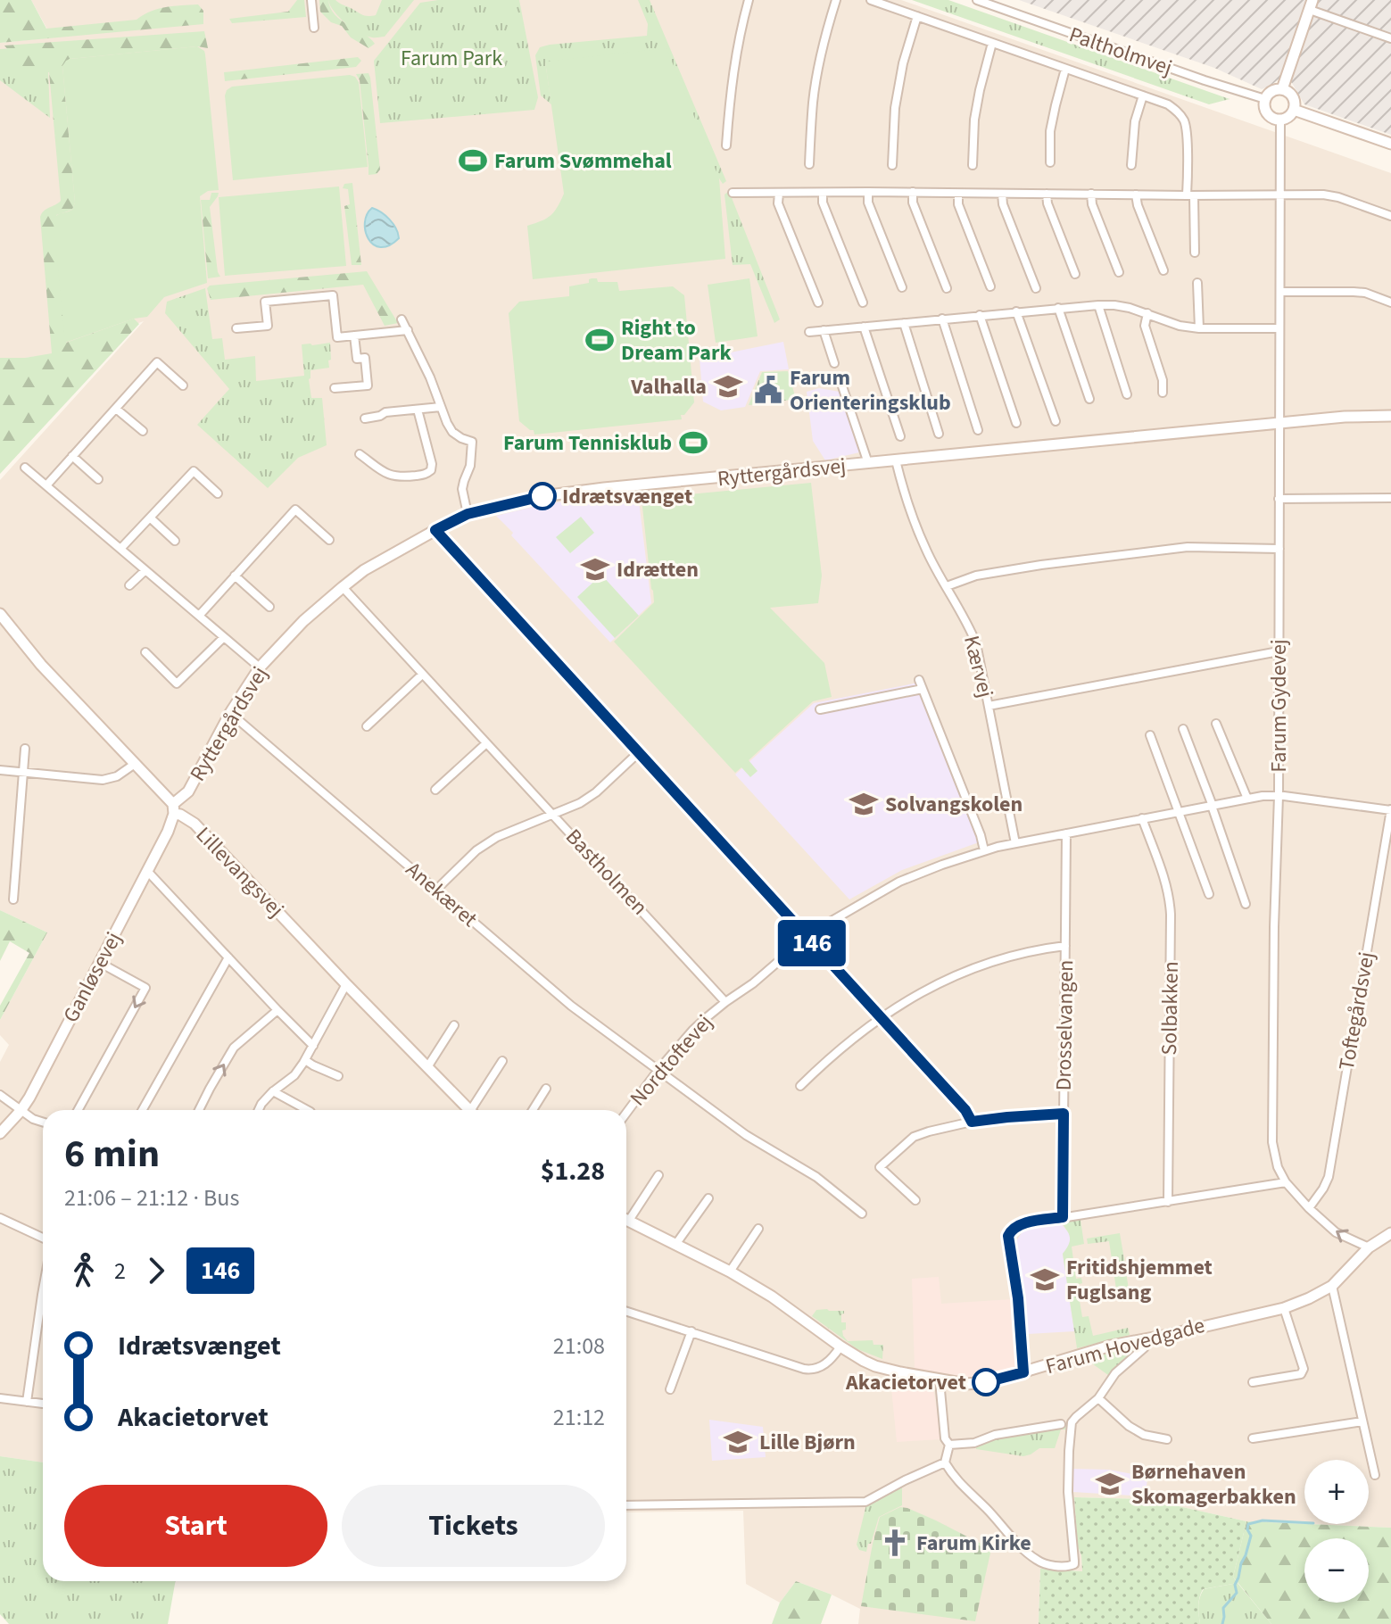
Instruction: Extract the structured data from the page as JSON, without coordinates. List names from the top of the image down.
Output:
{
  "streets": {
    "street": [
      "Paltholmvej",
      "Ryttergårdsvej",
      "Kærvej",
      "Farum Gydevej",
      "Lillevangsvej",
      "Bastholmen",
      "Anekæret",
      "Ganløsevej",
      "Solbakken",
      "Toftegårdsvej",
      "Drosselvangen",
      "Nordtoftevej",
      "Farum Hovedgade"
    ]
  },
  "crossings": [
    ["Paltholmvej", "Farum Gydevej"],
    ["Ryttergårdsvej", "Kærvej"],
    ["Ryttergårdsvej", "Farum Gydevej"],
    ["Ryttergårdsvej", "Lillevangsvej"],
    ["Ryttergårdsvej", "Bastholmen"],
    ["Ryttergårdsvej", "Anekæret"],
    ["Ryttergårdsvej", "Ganløsevej"],
    ["Kærvej", "Nordtoftevej"],
    ["Farum Gydevej", "Toftegårdsvej"],
    ["Farum Gydevej", "Nordtoftevej"],
    ["Farum Gydevej", "Farum Hovedgade"],
    ["Lillevangsvej", "Ganløsevej"],
    ["Bastholmen", "Nordtoftevej"],
    ["Anekæret", "Nordtoftevej"],
    ["Solbakken", "Nordtoftevej"],
    ["Toftegårdsvej", "Nordtoftevej"],
    ["Drosselvangen", "Nordtoftevej"]
  ],
  "parks": ["Farum Park"],
  "places": {
    "sports": ["Farum Svømmehal", "Right to Dream Park", "Farum Tennisklub"],
    "school or university": [
      "Valhalla",
      "Idrætten",
      "Solvangskolen",
      "Fritidshjemmet Fuglsang",
      "Lille Bjørn",
      "Børnehaven Skomagerbakken"
    ],
    "public building": ["Farum Orienteringsklub"],
    "other": ["Idrætsvænget", "Akacietorvet"],
    "church": ["Farum Kirke"]
  },
  "lines": ["bus line 146"],
  "page": {
    "on_map": "146",
    "heading": ["6 min", "21:06 – 21:12 · Bus", "$1.28"],
    "legs": ["2", "146"],
    "list": [
      {
        "name": "Idrætsvænget",
        "value": "21:08"
      },
      {
        "name": "Akacietorvet",
        "value": "21:12"
      }
    ],
    "map_buttons": ["+", "−"],
    "buttons": ["Start", "Tickets"]
  }
}
